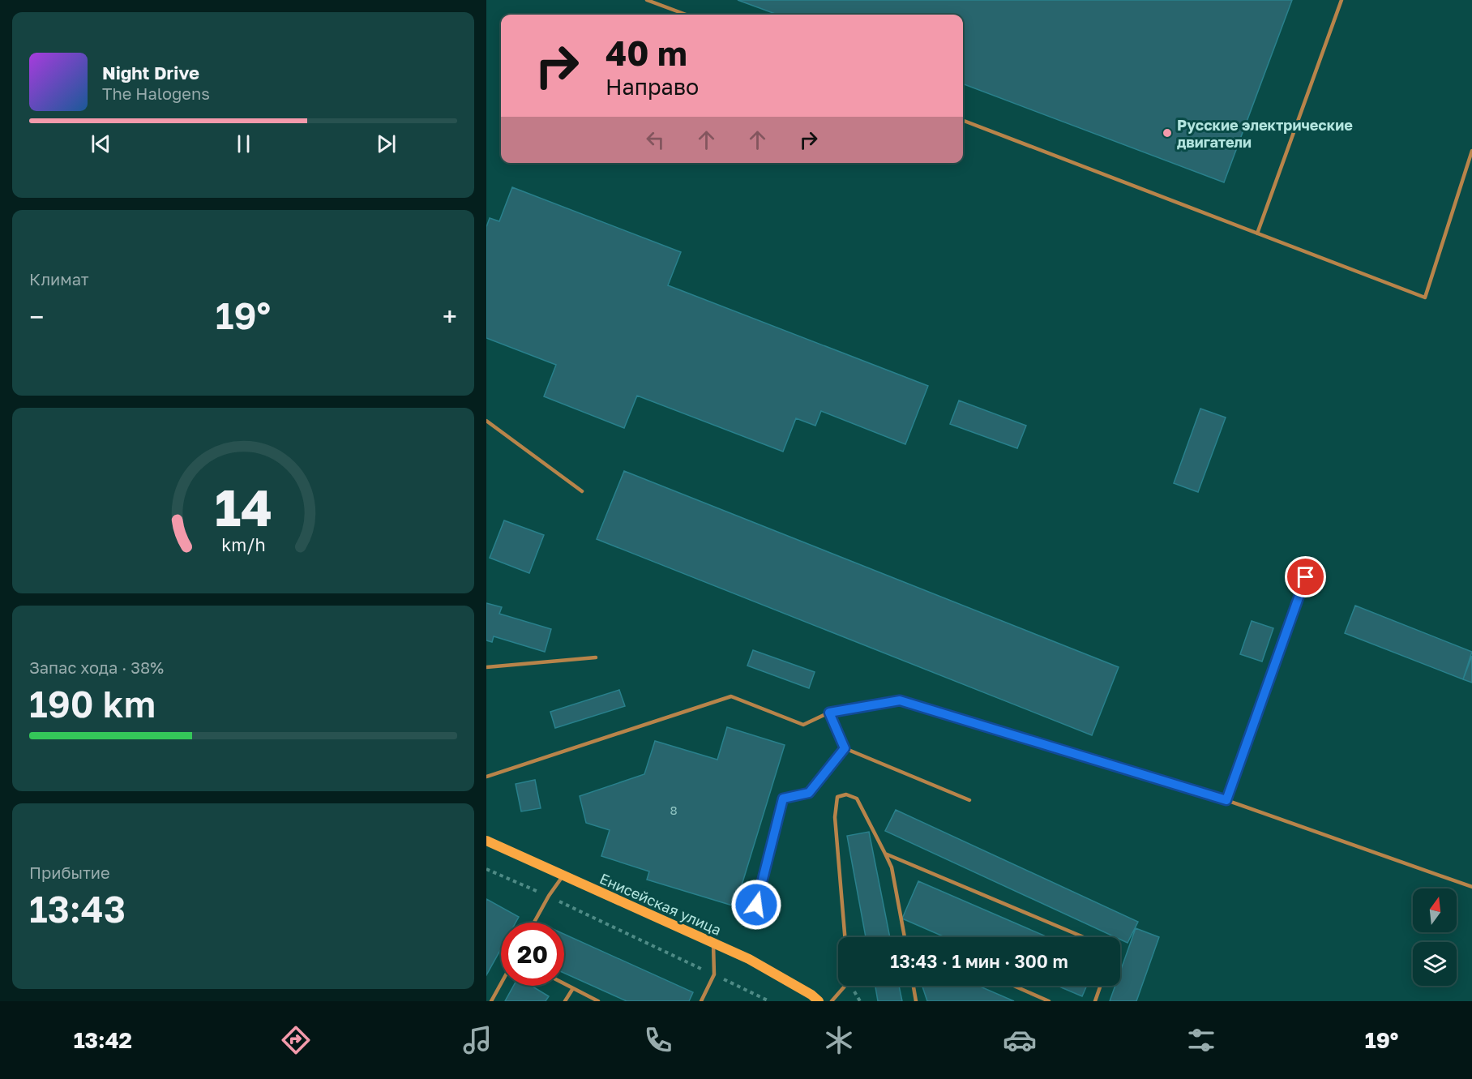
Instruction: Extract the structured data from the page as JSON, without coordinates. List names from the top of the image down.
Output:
{
  "streets": {
    "street": ["Енисейская улица"]
  },
  "places": ["Русские электрические двигатели"],
  "house_numbers": ["8"],
  "north": "top",
  "page": {
    "turn": ["40 m", "Направо"],
    "song": ["Night Drive", "The Halogens"],
    "tile": [
      "Климат",
      ["Запас хода · 38%", "190 km"],
      ["Прибытие", "13:43"]
    ],
    "heat": ["−", "19°", "+"],
    "limit": "20",
    "trip": "13:43 · 1 мин · 300 m",
    "tabs": ["13:42", "19°"],
    "gauge": ["14", "km/h"]
  }
}
